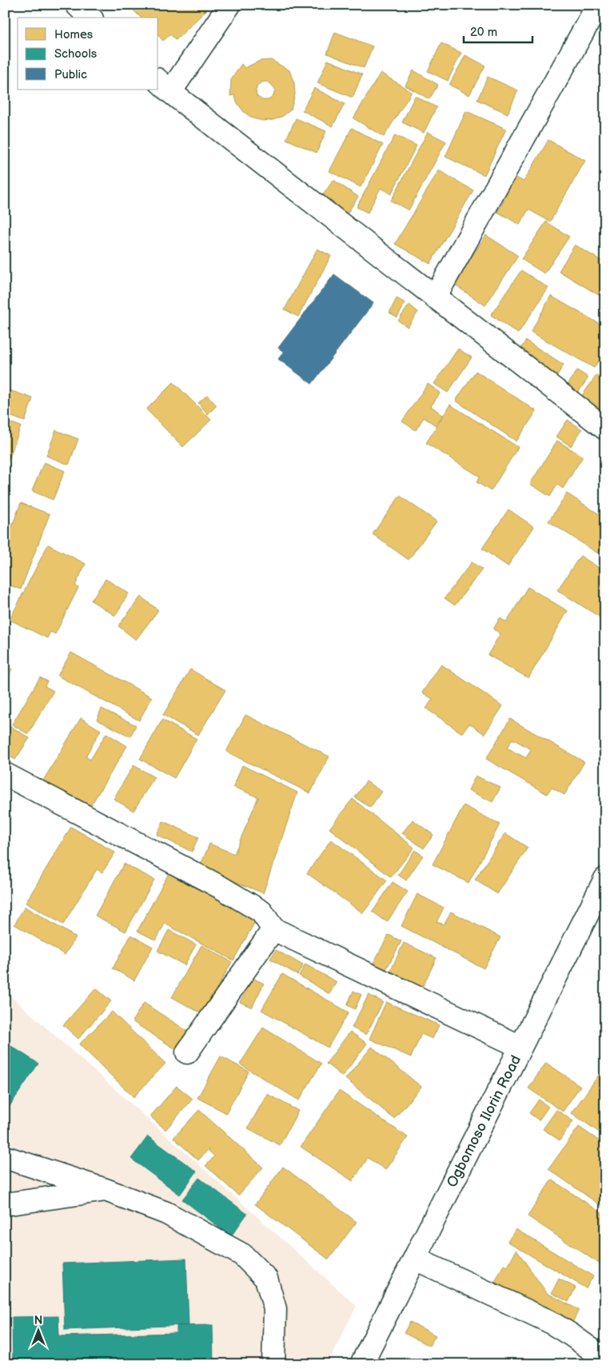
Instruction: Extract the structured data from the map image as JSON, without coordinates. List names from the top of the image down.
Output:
{
  "streets": {
    "main road": ["Ogbomoso Ilorin Road"]
  },
  "legend": ["Homes", "Schools", "Public"],
  "scale_bar": "20 m",
  "north": "top"
}
